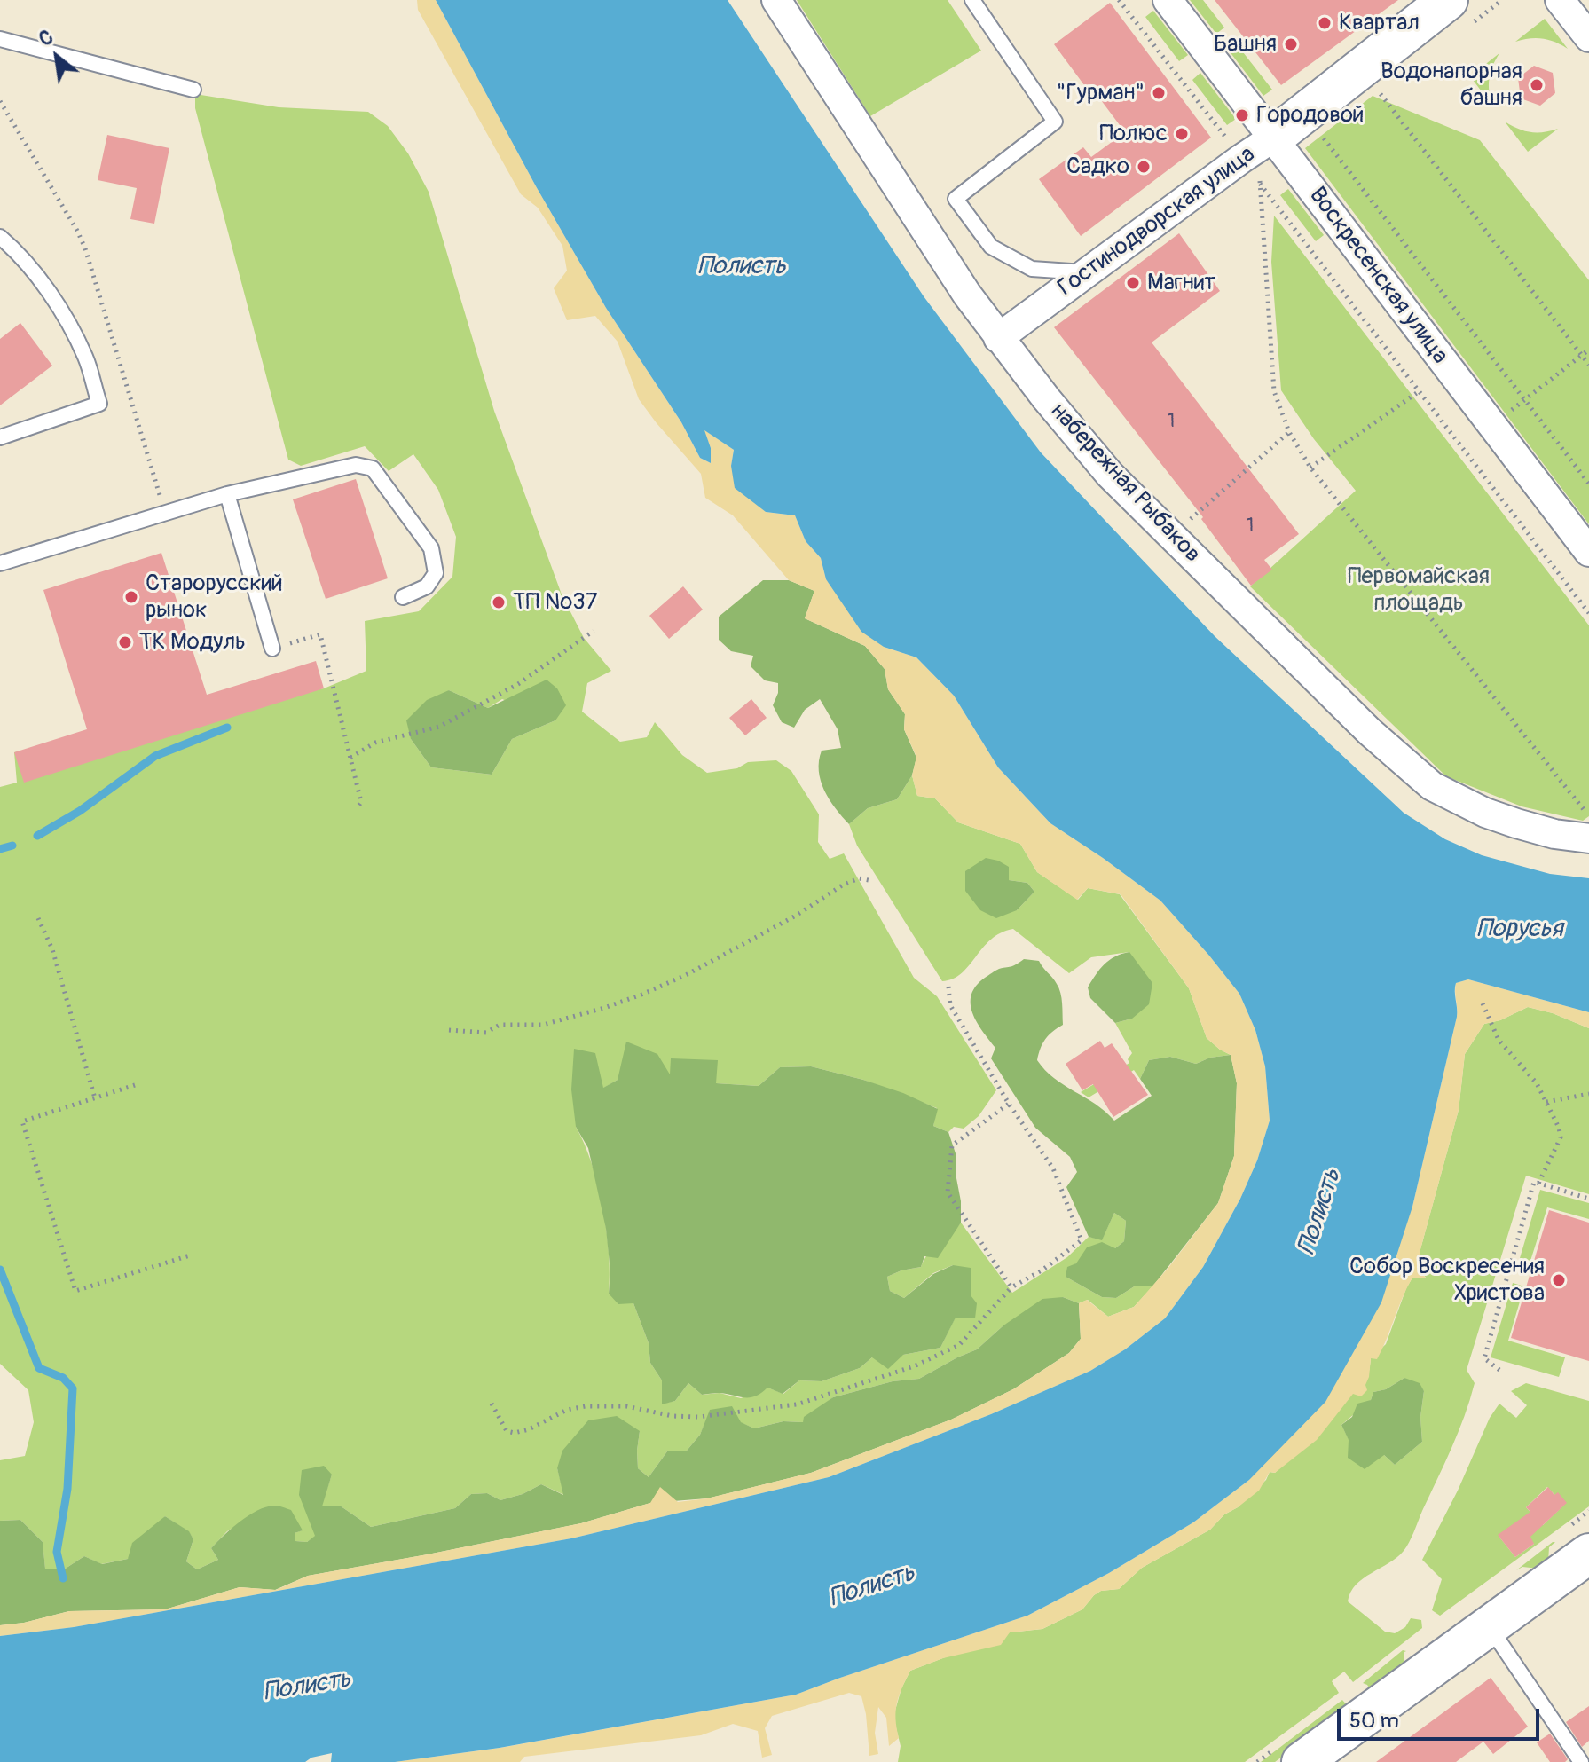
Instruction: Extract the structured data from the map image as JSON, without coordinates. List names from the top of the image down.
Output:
{
  "streets": {
    "street": ["Гостинодворская улица", "Воскресенская улица", "набережная Рыбаков"]
  },
  "crossings": [
    ["Гостинодворская улица", "Воскресенская улица"],
    ["Гостинодворская улица", "набережная Рыбаков"]
  ],
  "water": ["Полисть", "Порусья"],
  "parks": ["Первомайская площадь"],
  "places": [
    "Квартал",
    "Башня",
    "Водонапорная башня",
    "\"Гурман\"",
    "Городовой",
    "Полюс",
    "Садко",
    "Магнит",
    "Старорусский рынок",
    "ТП №37",
    "ТК Модуль",
    "Собор Воскресения Христова"
  ],
  "house_numbers": ["1", "1"],
  "scale_bar": "50 m",
  "north": "top left"
}
